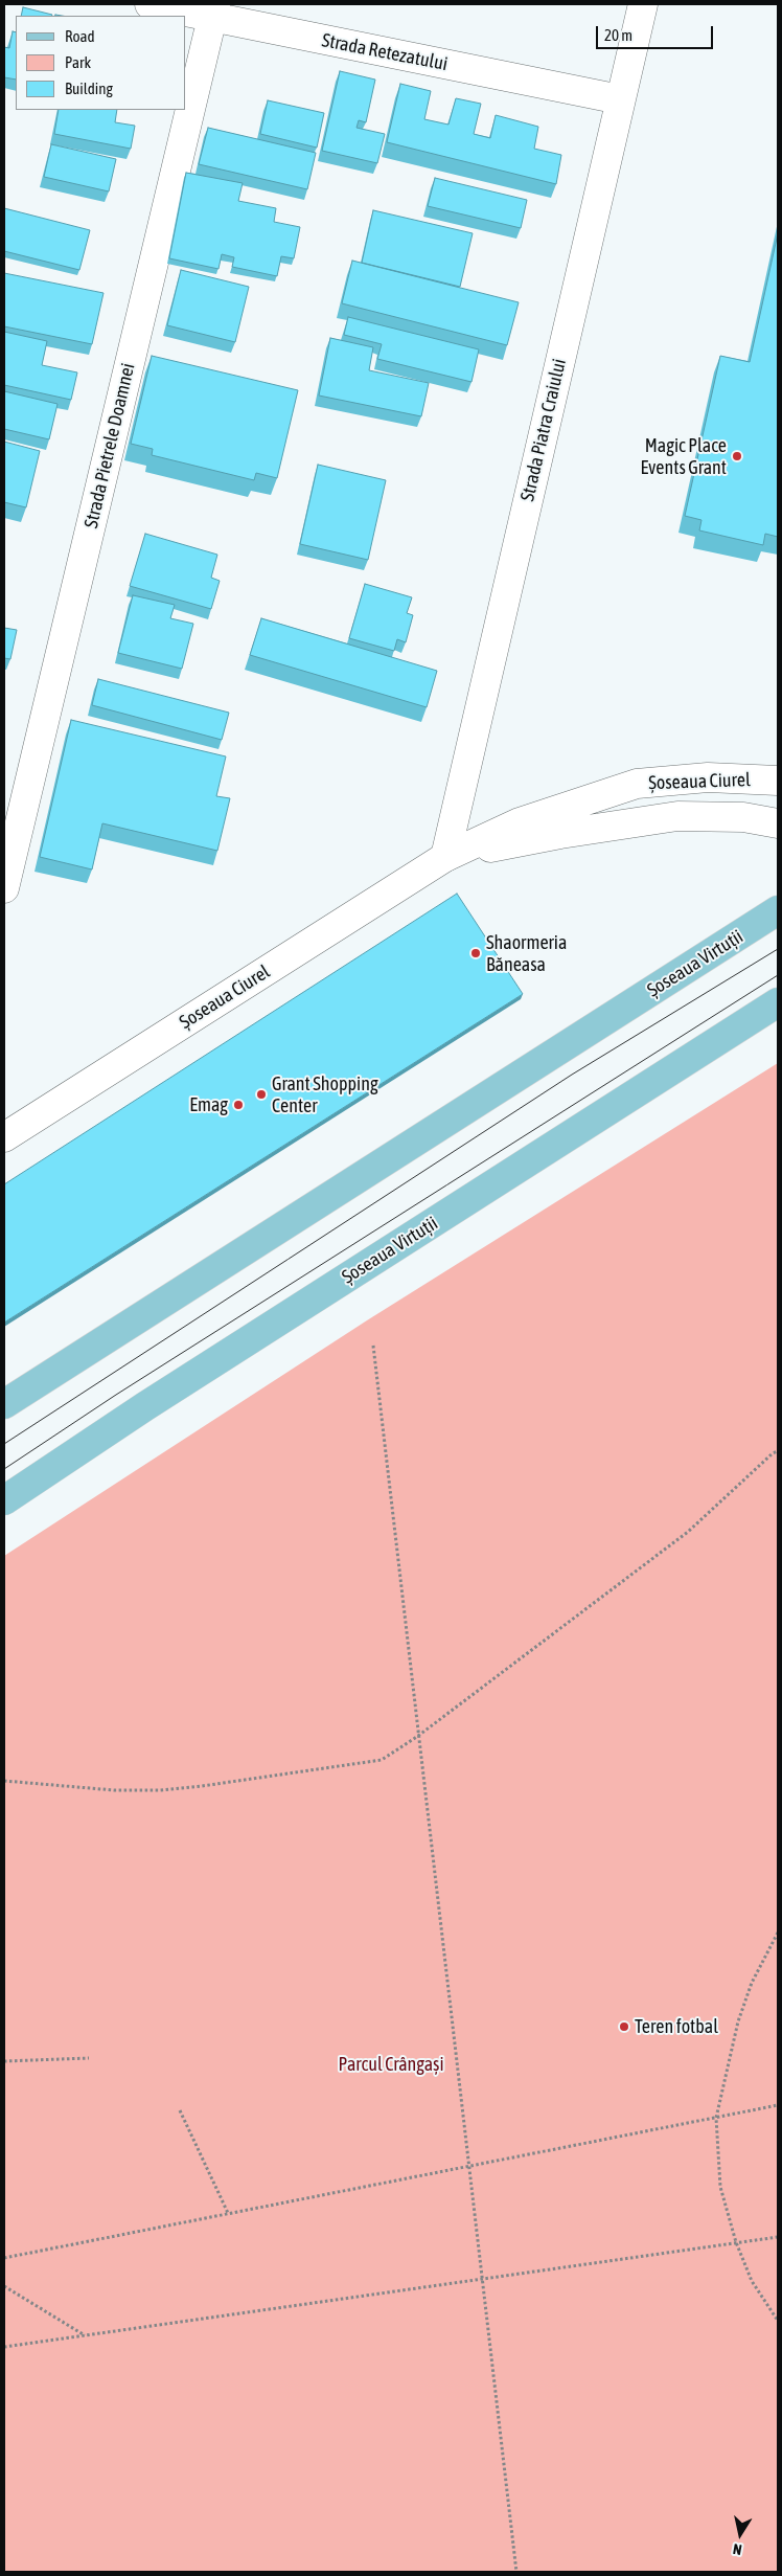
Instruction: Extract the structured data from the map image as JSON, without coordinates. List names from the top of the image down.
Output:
{
  "streets": {
    "main road": ["Șoseaua Virtuții"],
    "street": [
      "Strada Retezatului",
      "Strada Piatra Craiului",
      "Strada Pietrele Doamnei",
      "Șoseaua Ciurel"
    ]
  },
  "crossings": [
    ["Strada Retezatului", "Strada Piatra Craiului"],
    ["Strada Retezatului", "Strada Pietrele Doamnei"],
    ["Strada Piatra Craiului", "Șoseaua Ciurel"]
  ],
  "parks": ["Parcul Crângași"],
  "places": [
    "Magic Place Events Grant",
    "Shaormeria Băneasa",
    "Grant Shopping Center",
    "Emag",
    "Teren fotbal"
  ],
  "legend": ["Road", "Park", "Building"],
  "scale_bar": "20 m",
  "north": "bottom"
}
